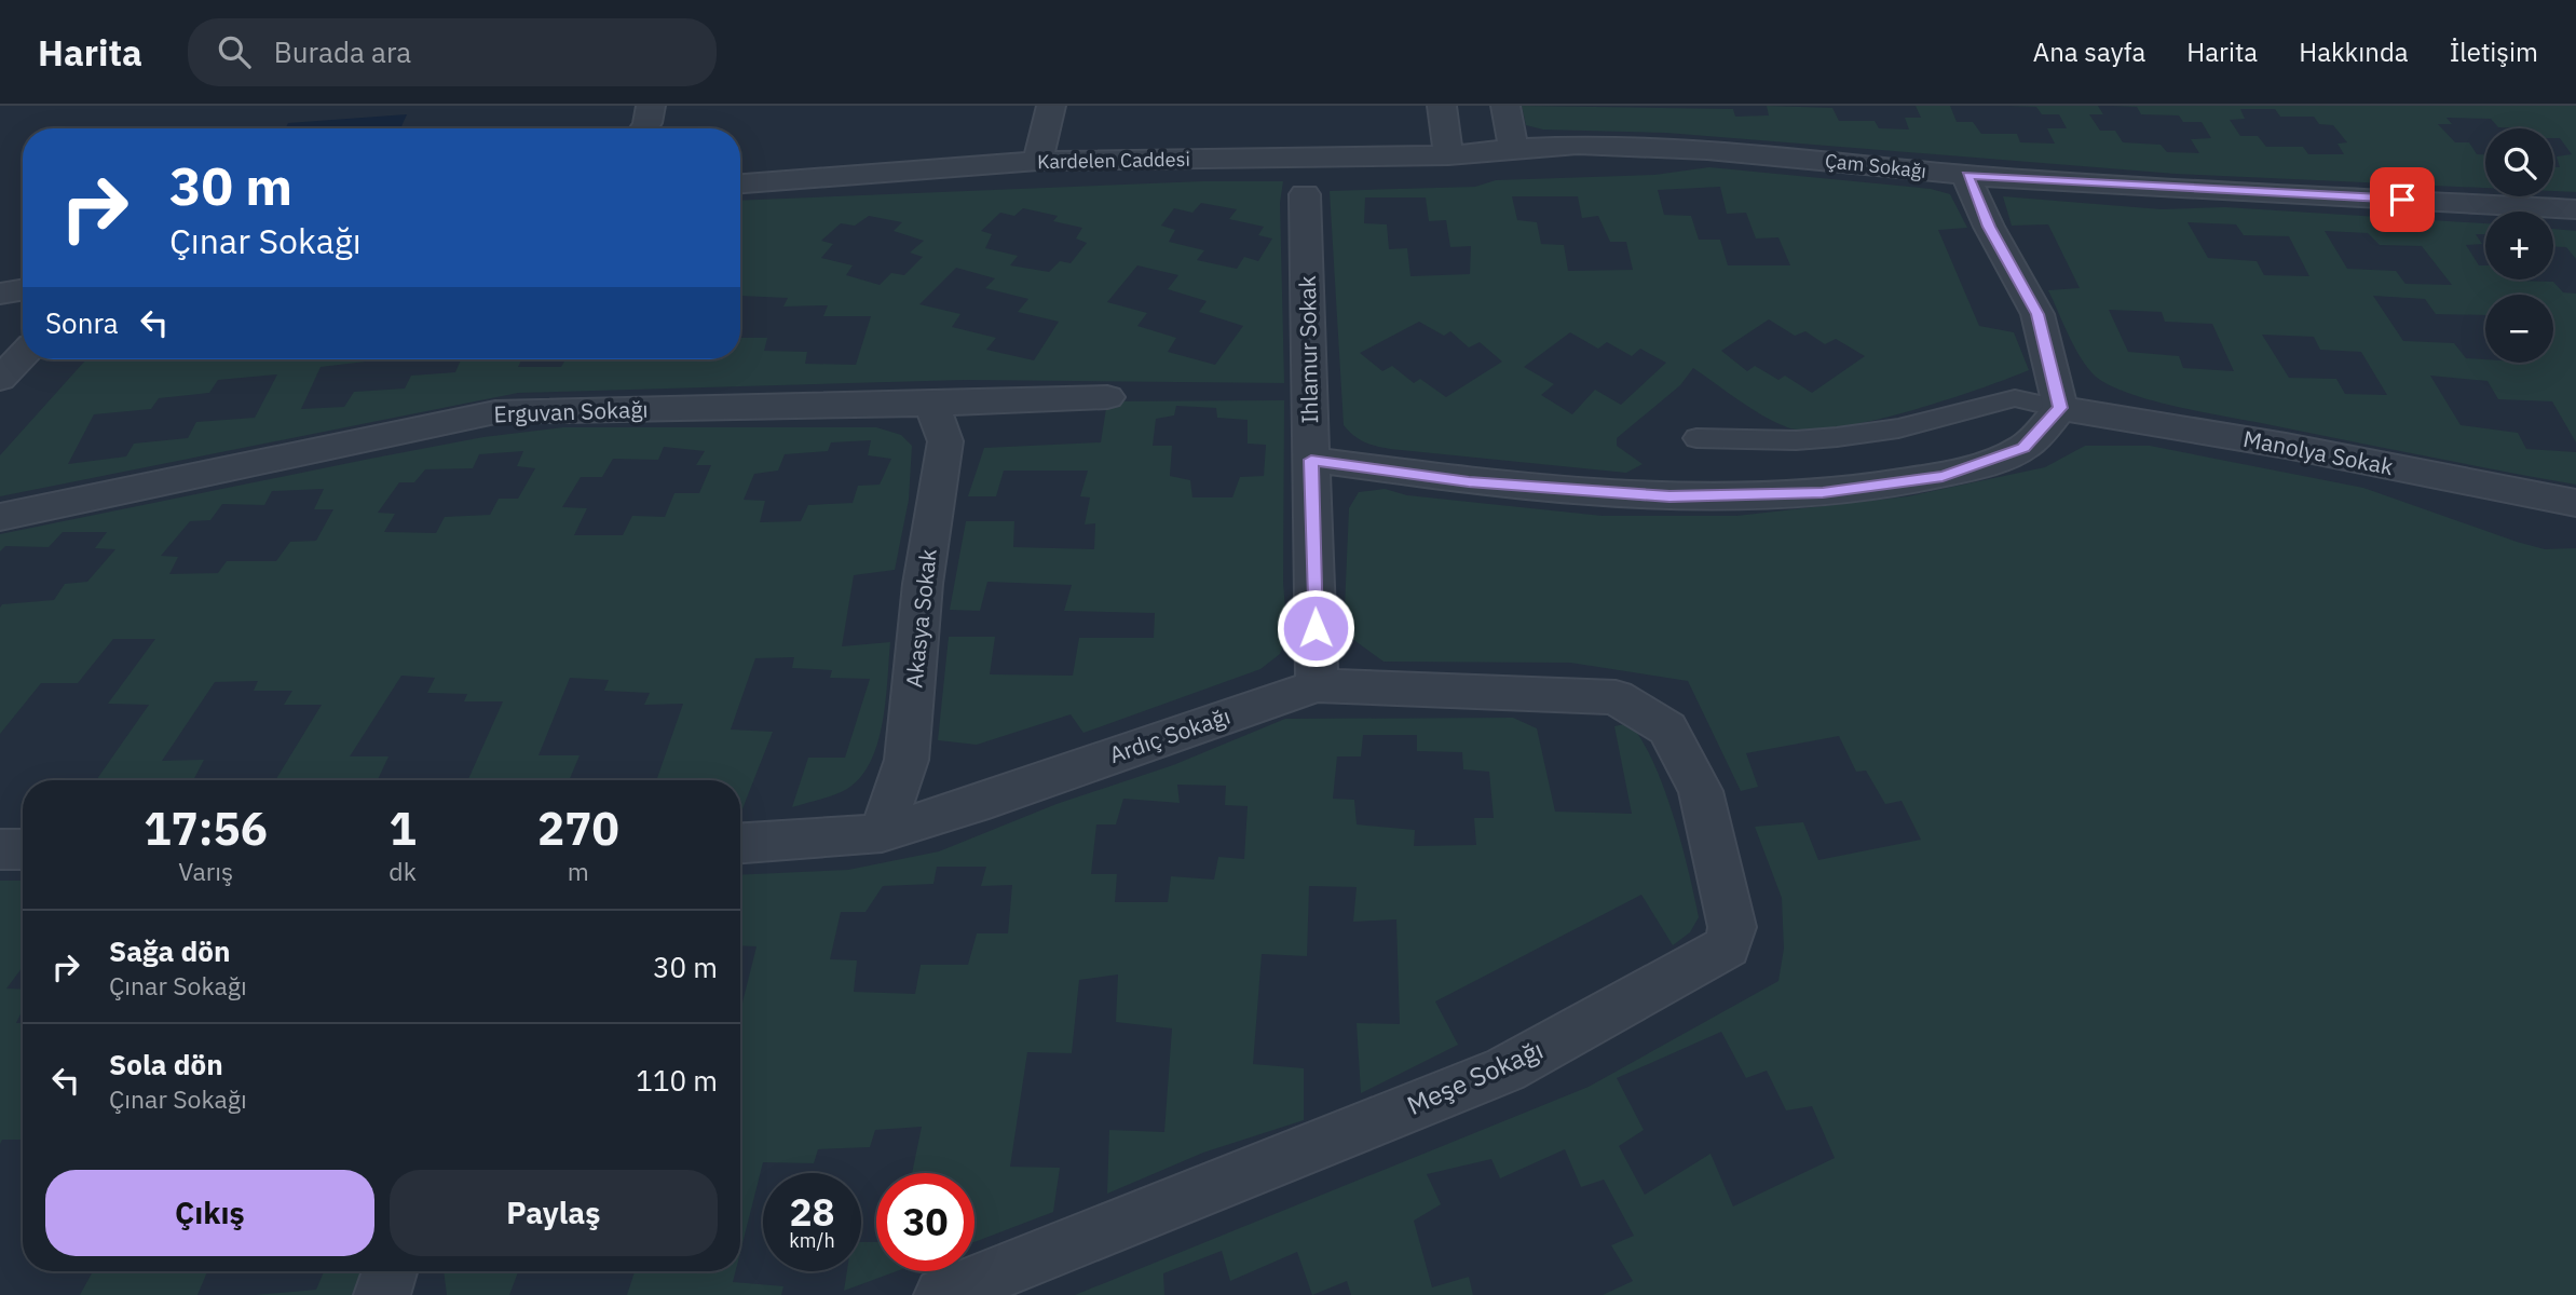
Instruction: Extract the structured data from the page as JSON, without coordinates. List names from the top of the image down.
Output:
{
  "streets": {
    "street": [
      "Kardelen Caddesi",
      "Çam Sokağı",
      "Ihlamur Sokak",
      "Erguvan Sokağı",
      "Manolya Sokak",
      "Akasya Sokak",
      "Ardıç Sokağı",
      "Meşe Sokağı"
    ]
  },
  "crossings": [
    ["Kardelen Caddesi", "Çam Sokağı"],
    ["Ihlamur Sokak", "Ardıç Sokağı"],
    ["Erguvan Sokağı", "Akasya Sokak"],
    ["Akasya Sokak", "Ardıç Sokağı"],
    ["Ardıç Sokağı", "Meşe Sokağı"]
  ],
  "page": {
    "header": "Harita",
    "search": "Burada ara",
    "nav": [
      "Ana sayfa",
      "Harita",
      "Hakkında",
      "İletişim"
    ],
    "map_buttons": ["+", "−"],
    "turn": ["30 m", "Çınar Sokağı"],
    "then": "Sonra",
    "eta": [
      "17:56",
      "Varış",
      "1",
      "dk",
      "270",
      "m"
    ],
    "list": [
      {
        "name": "Sağa dön",
        "note": "Çınar Sokağı",
        "value": "30 m"
      },
      {
        "name": "Sola dön",
        "note": "Çınar Sokağı",
        "value": "110 m"
      }
    ],
    "buttons": ["Çıkış", "Paylaş"],
    "speed": "28 km/h",
    "limit": "30"
  }
}
